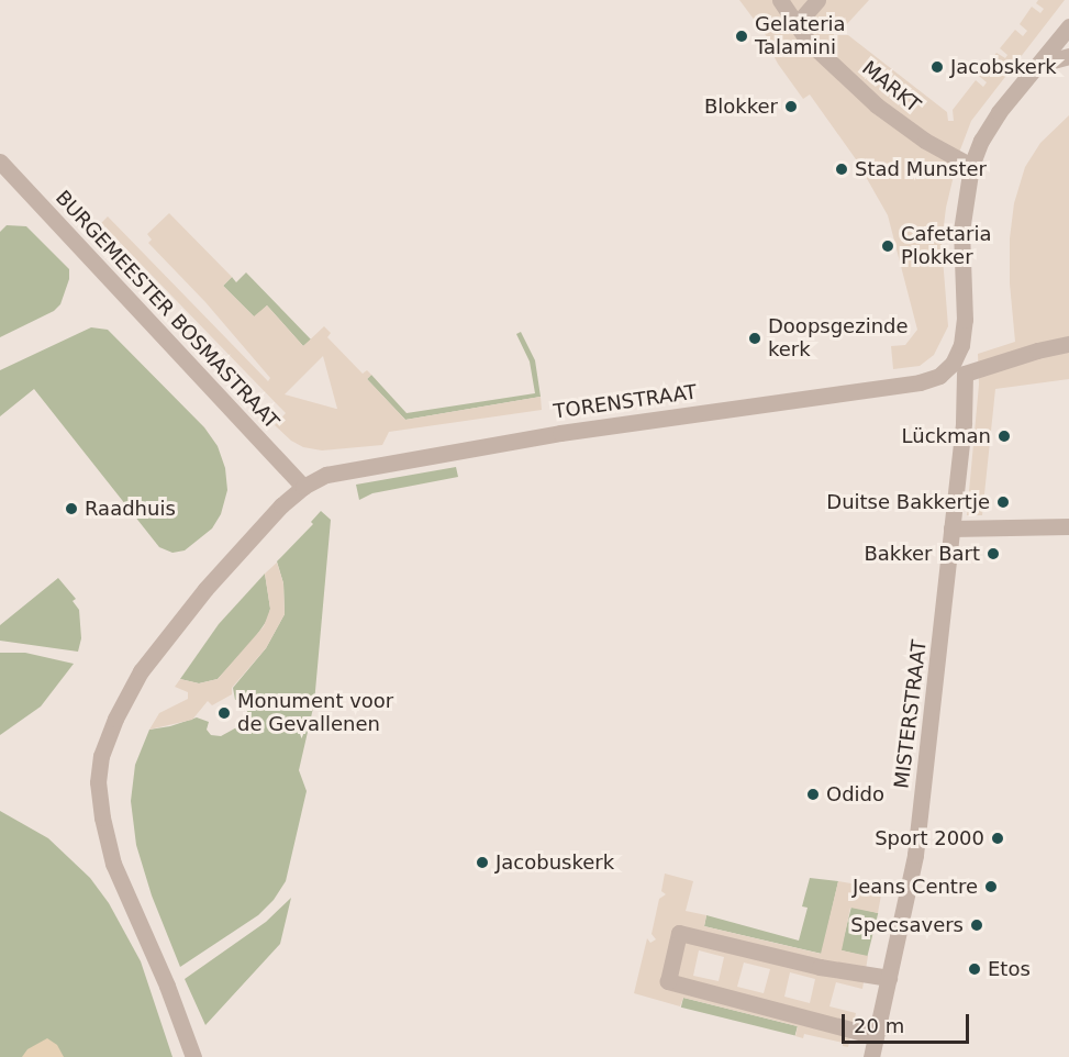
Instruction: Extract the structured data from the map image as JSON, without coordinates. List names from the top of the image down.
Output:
{
  "streets": {
    "street": [
      "MARKT",
      "BURGEMEESTER BOSMASTRAAT",
      "TORENSTRAAT",
      "MISTERSTRAAT"
    ]
  },
  "crossings": [
    ["BURGEMEESTER BOSMASTRAAT", "TORENSTRAAT"],
    ["TORENSTRAAT", "MISTERSTRAAT"]
  ],
  "places": [
    "Gelateria Talamini",
    "Jacobskerk",
    "Blokker",
    "Stad Munster",
    "Cafetaria Plokker",
    "Doopsgezinde kerk",
    "Lückman",
    "Duitse Bakkertje",
    "Raadhuis",
    "Bakker Bart",
    "Monument voor de Gevallenen",
    "Odido",
    "Sport 2000",
    "Jacobuskerk",
    "Jeans Centre",
    "Specsavers",
    "Etos"
  ],
  "scale_bar": "20 m"
}
